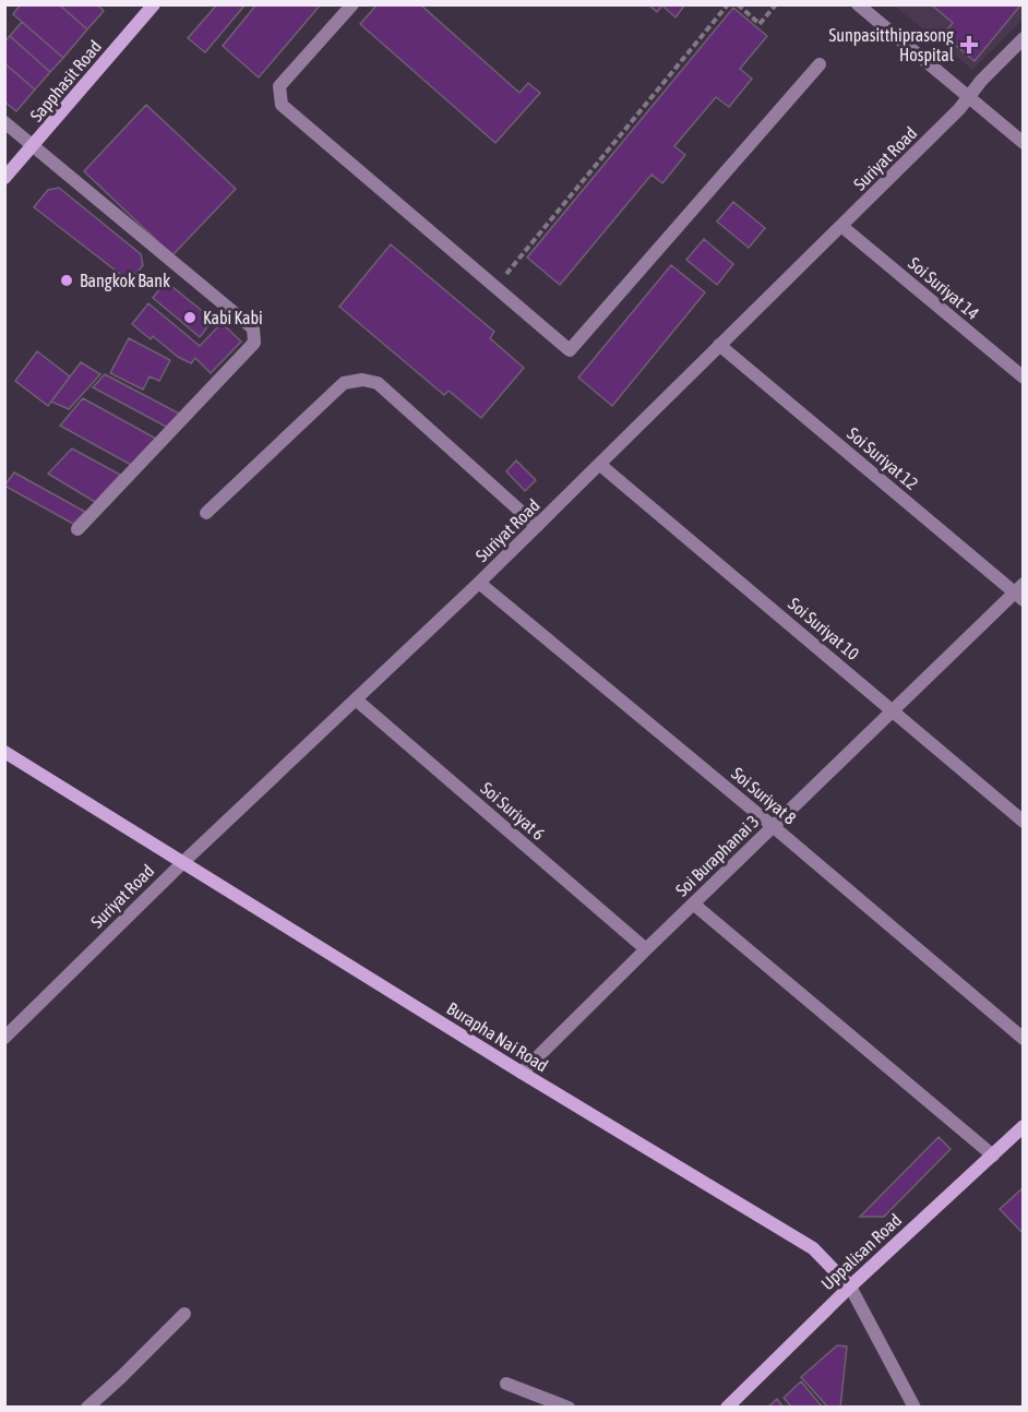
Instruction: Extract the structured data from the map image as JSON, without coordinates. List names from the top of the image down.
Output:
{
  "streets": {
    "main road": ["Sapphasit Road", "Burapha Nai Road", "Uppalisan Road"],
    "street": [
      "Suriyat Road",
      "Soi Suriyat 14",
      "Soi Suriyat 12",
      "Soi Suriyat 10",
      "Soi Suriyat 8",
      "Soi Suriyat 6",
      "Soi Buraphanai 3"
    ]
  },
  "crossings": [
    ["Suriyat Road", "Soi Suriyat 14"],
    ["Suriyat Road", "Soi Suriyat 12"],
    ["Suriyat Road", "Soi Suriyat 10"],
    ["Suriyat Road", "Soi Suriyat 8"],
    ["Suriyat Road", "Soi Suriyat 6"],
    ["Suriyat Road", "Burapha Nai Road"],
    ["Soi Suriyat 12", "Soi Buraphanai 3"],
    ["Soi Suriyat 10", "Soi Buraphanai 3"],
    ["Soi Suriyat 8", "Soi Buraphanai 3"],
    ["Soi Suriyat 6", "Soi Buraphanai 3"],
    ["Soi Buraphanai 3", "Burapha Nai Road"],
    ["Burapha Nai Road", "Uppalisan Road"]
  ],
  "places": {
    "health": ["Sunpasitthiprasong Hospital"],
    "other": ["Bangkok Bank", "Kabi Kabi"]
  }
}
